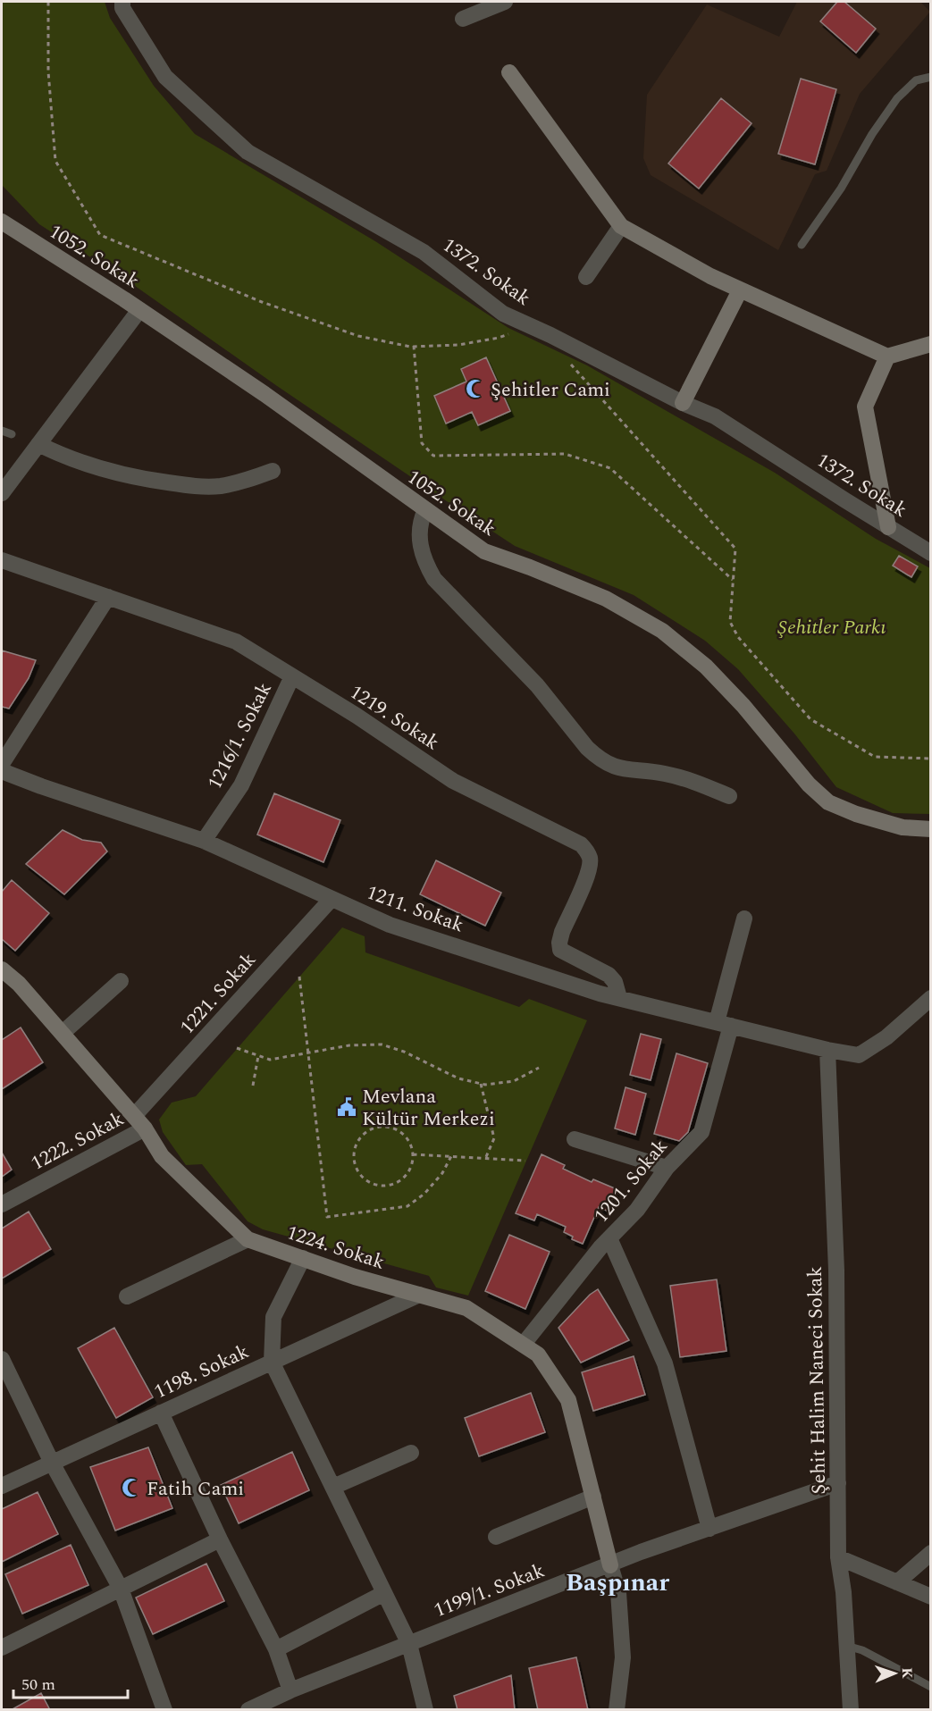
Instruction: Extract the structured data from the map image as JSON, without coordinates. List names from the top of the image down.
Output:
{
  "streets": {
    "street": [
      "1052. Sokak",
      "1372. Sokak",
      "1219. Sokak",
      "1216/1. Sokak",
      "1211. Sokak",
      "1221. Sokak",
      "1222. Sokak",
      "1201. Sokak",
      "1224. Sokak",
      "1198. Sokak",
      "Şehit Halim Naneci Sokak",
      "1199/1. Sokak"
    ]
  },
  "crossings": [
    ["1219. Sokak", "1216/1. Sokak"],
    ["1219. Sokak", "1211. Sokak"],
    ["1216/1. Sokak", "1211. Sokak"],
    ["1211. Sokak", "1221. Sokak"],
    ["1211. Sokak", "1201. Sokak"],
    ["1211. Sokak", "Şehit Halim Naneci Sokak"],
    ["1221. Sokak", "1222. Sokak"],
    ["1221. Sokak", "1224. Sokak"],
    ["1222. Sokak", "1224. Sokak"],
    ["1201. Sokak", "1224. Sokak"],
    ["1224. Sokak", "1198. Sokak"],
    ["1224. Sokak", "1199/1. Sokak"],
    ["Şehit Halim Naneci Sokak", "1199/1. Sokak"]
  ],
  "districts": ["Başpınar"],
  "parks": ["Şehitler Parkı"],
  "places": {
    "mosque": ["Şehitler Cami", "Fatih Cami"],
    "public building": ["Mevlana Kültür Merkezi"]
  },
  "scale_bar": "50 m",
  "north": "right"
}
